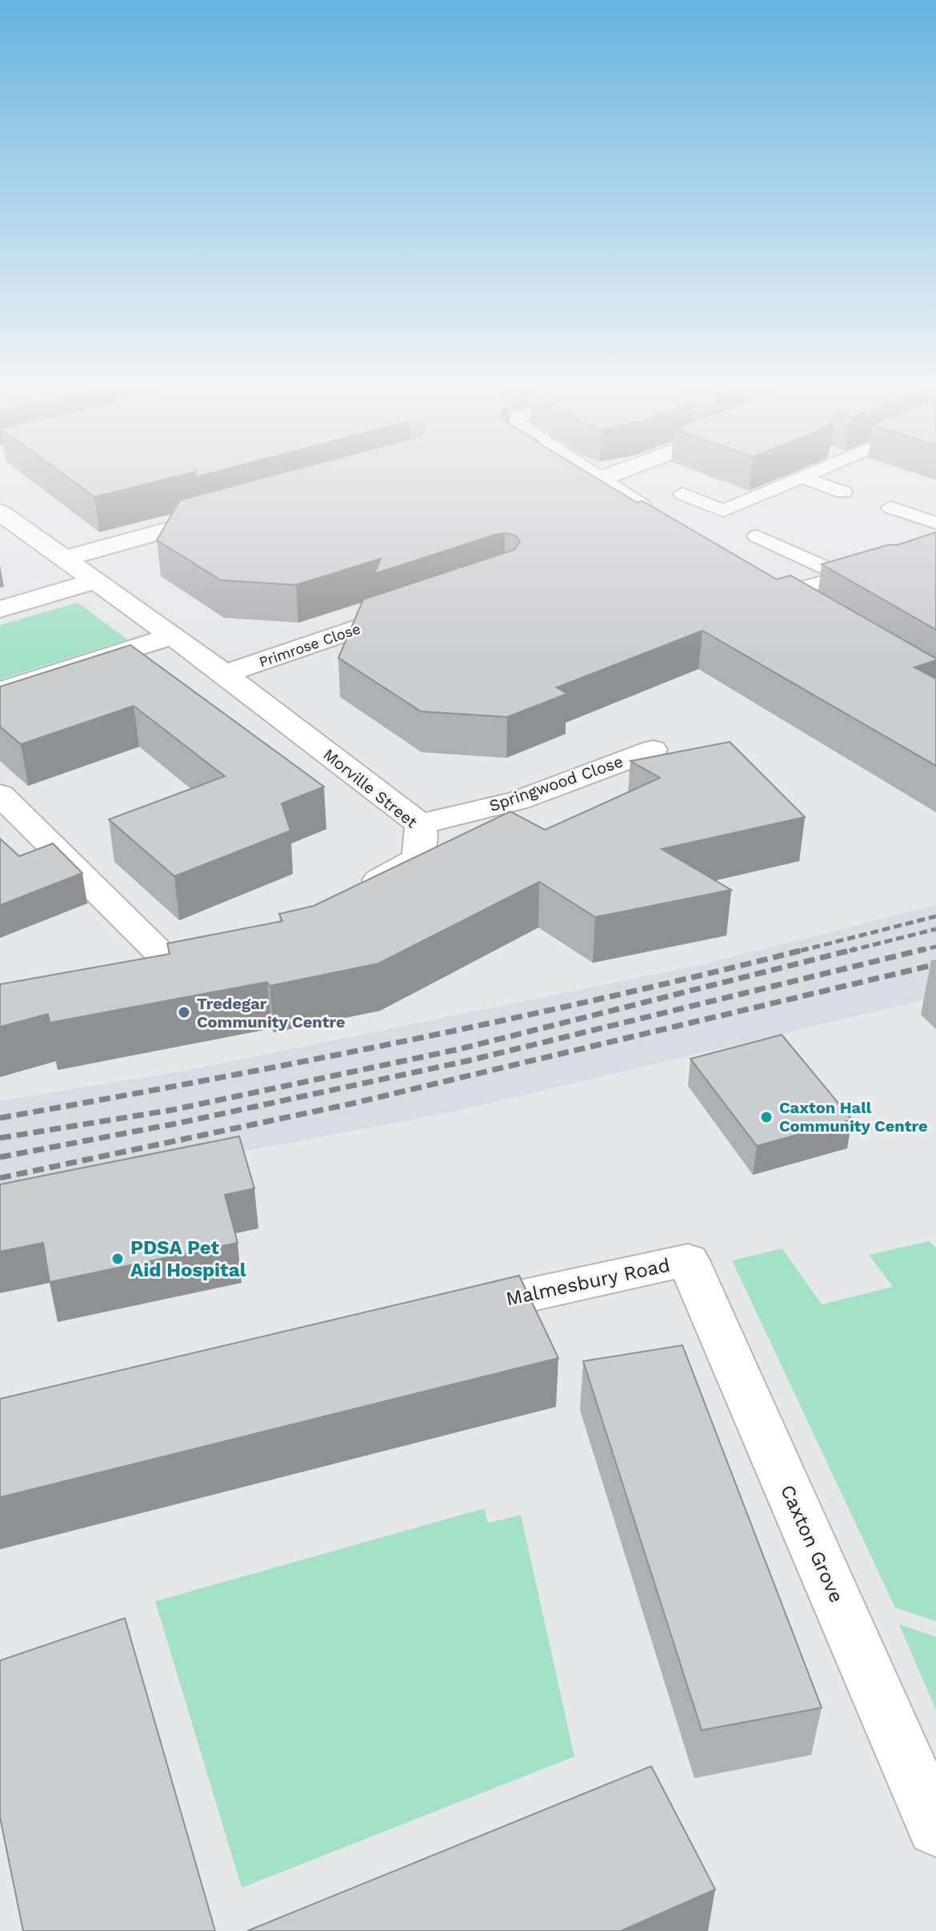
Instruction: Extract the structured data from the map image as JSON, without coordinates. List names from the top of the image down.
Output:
{
  "streets": {
    "street": [
      "Primrose Close",
      "Springwood Close",
      "Morville Street",
      "Malmesbury Road",
      "Caxton Grove"
    ]
  },
  "crossings": [
    ["Primrose Close", "Morville Street"],
    ["Springwood Close", "Morville Street"],
    ["Malmesbury Road", "Caxton Grove"]
  ],
  "places": ["Tredegar Community Centre", "Caxton Hall Community Centre", "PDSA Pet Aid Hospital"]
}
